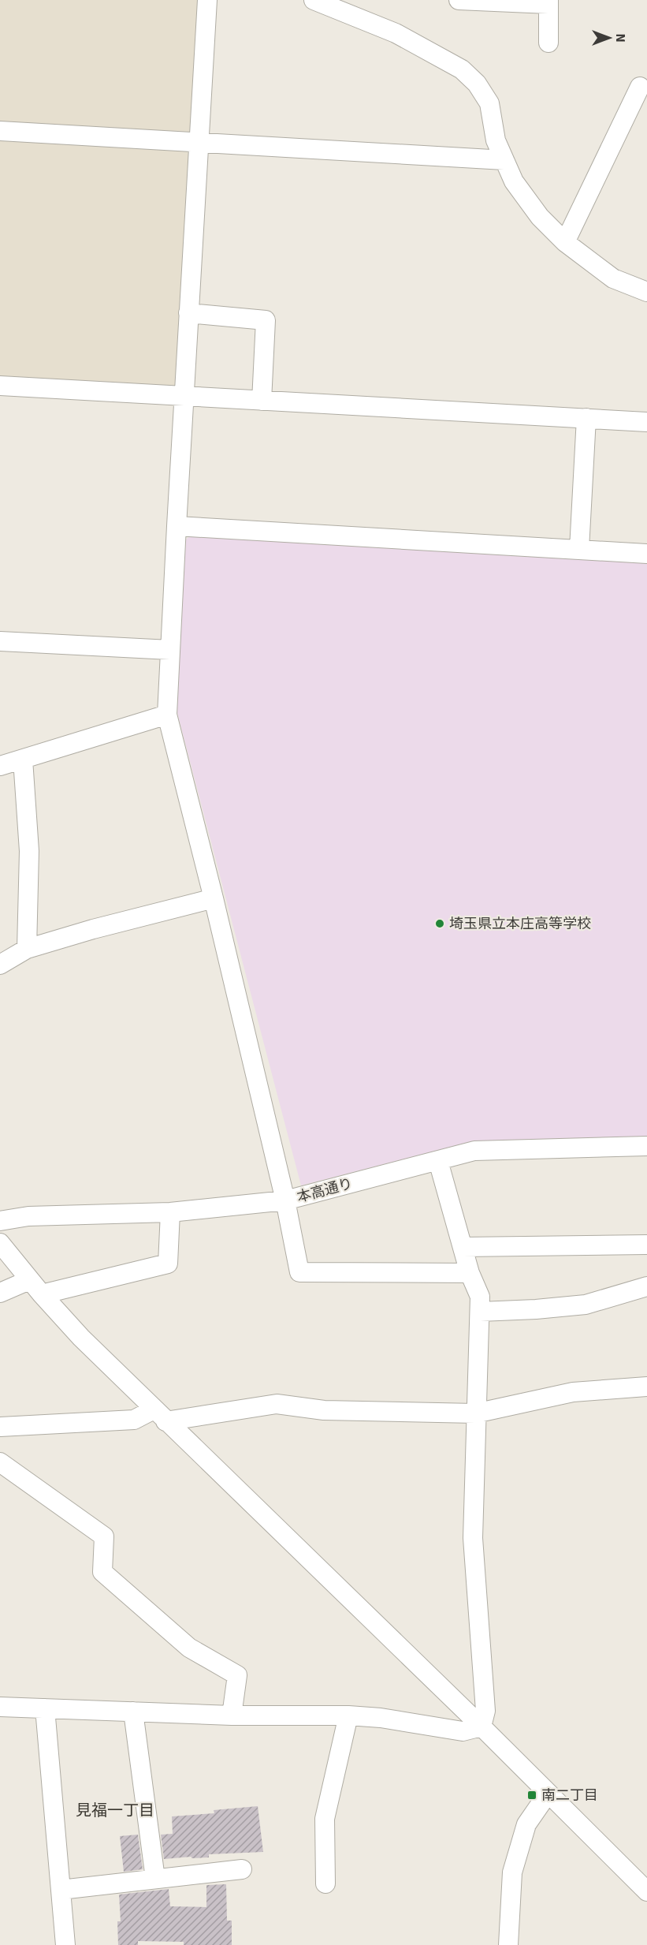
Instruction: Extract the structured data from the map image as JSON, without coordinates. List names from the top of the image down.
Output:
{
  "streets": {
    "street": ["本高通り"]
  },
  "districts": ["見福一丁目"],
  "places": {
    "other": ["埼玉県立本庄高等学校"],
    "transit": ["南二丁目"]
  },
  "north": "right"
}
